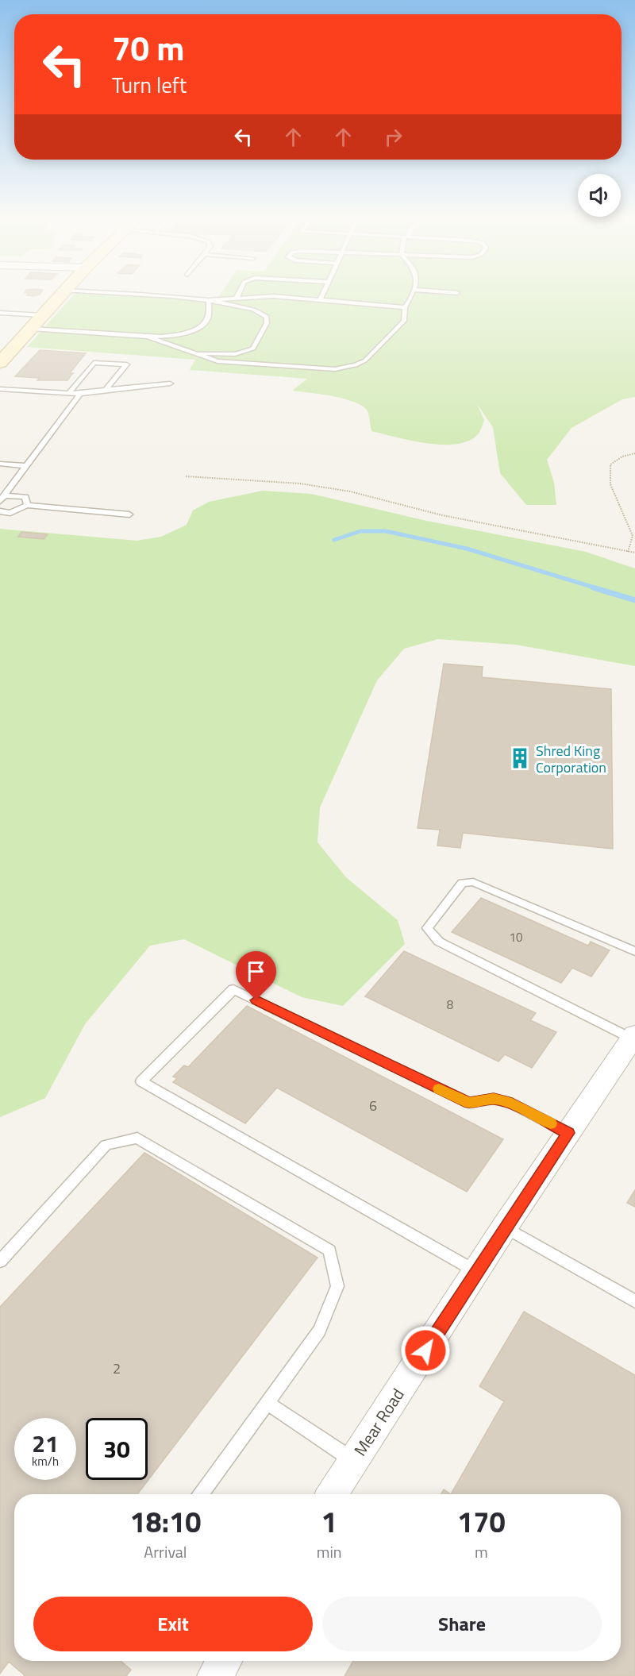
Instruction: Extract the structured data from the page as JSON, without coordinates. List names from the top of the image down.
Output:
{
  "streets": {
    "street": ["Mear Road"]
  },
  "places": {
    "building": ["Shred King Corporation"]
  },
  "house_numbers": [
    "10",
    "8",
    "6",
    "2"
  ],
  "page": {
    "turn": ["70 m", "Turn left"],
    "speed": "21 km/h",
    "limit": "30",
    "eta": [
      "18:10",
      "Arrival",
      "1",
      "min",
      "170",
      "m"
    ],
    "buttons": ["Exit", "Share"]
  }
}
